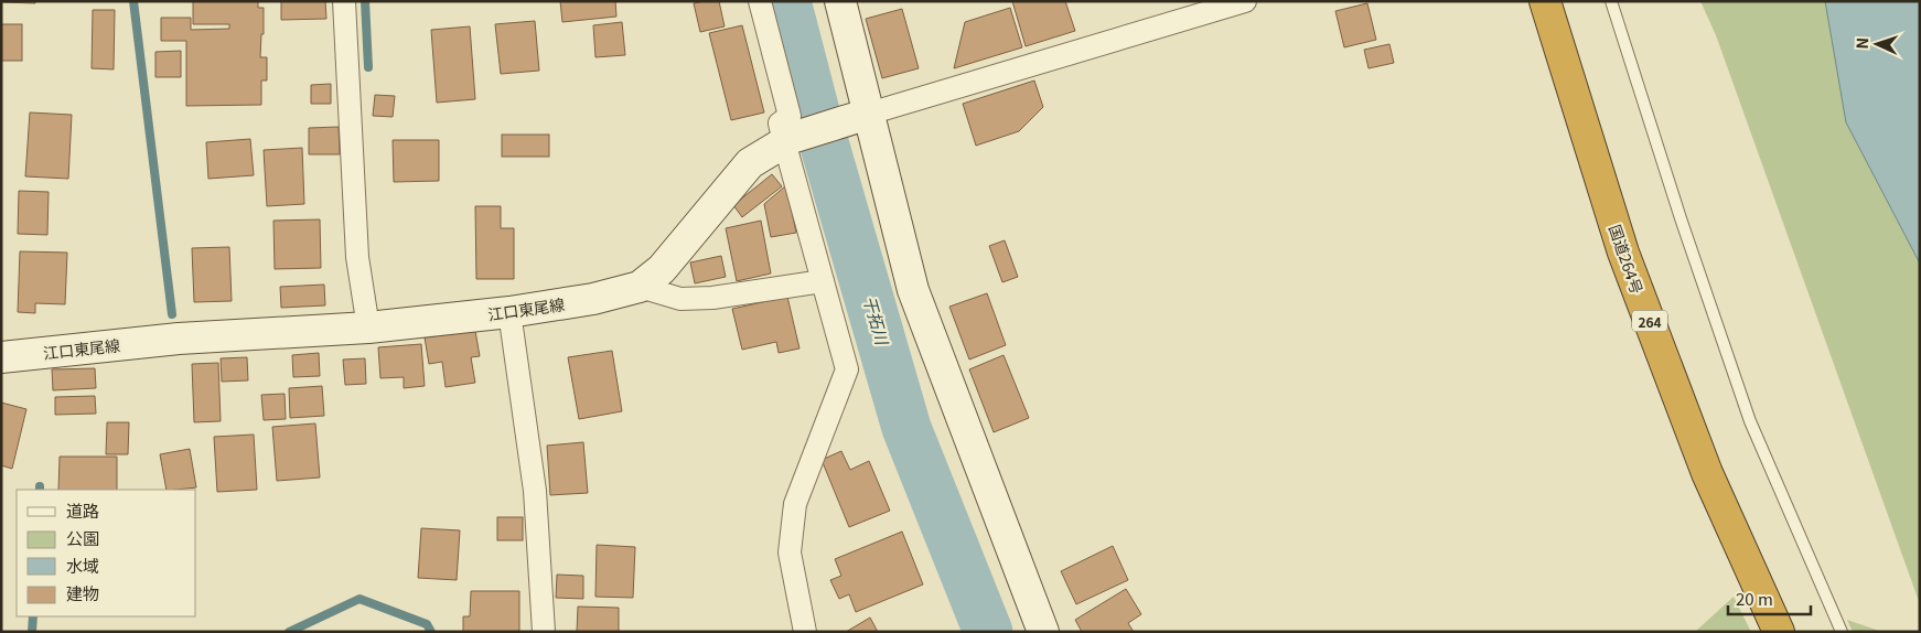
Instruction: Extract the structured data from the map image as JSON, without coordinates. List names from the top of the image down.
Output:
{
  "streets": {
    "highway": ["国道264号", "264"],
    "main road": ["江口東尾線"]
  },
  "water": ["干拓川"],
  "legend": [
    "道路",
    "公園",
    "水域",
    "建物"
  ],
  "scale_bar": "20 m",
  "north": "left"
}
